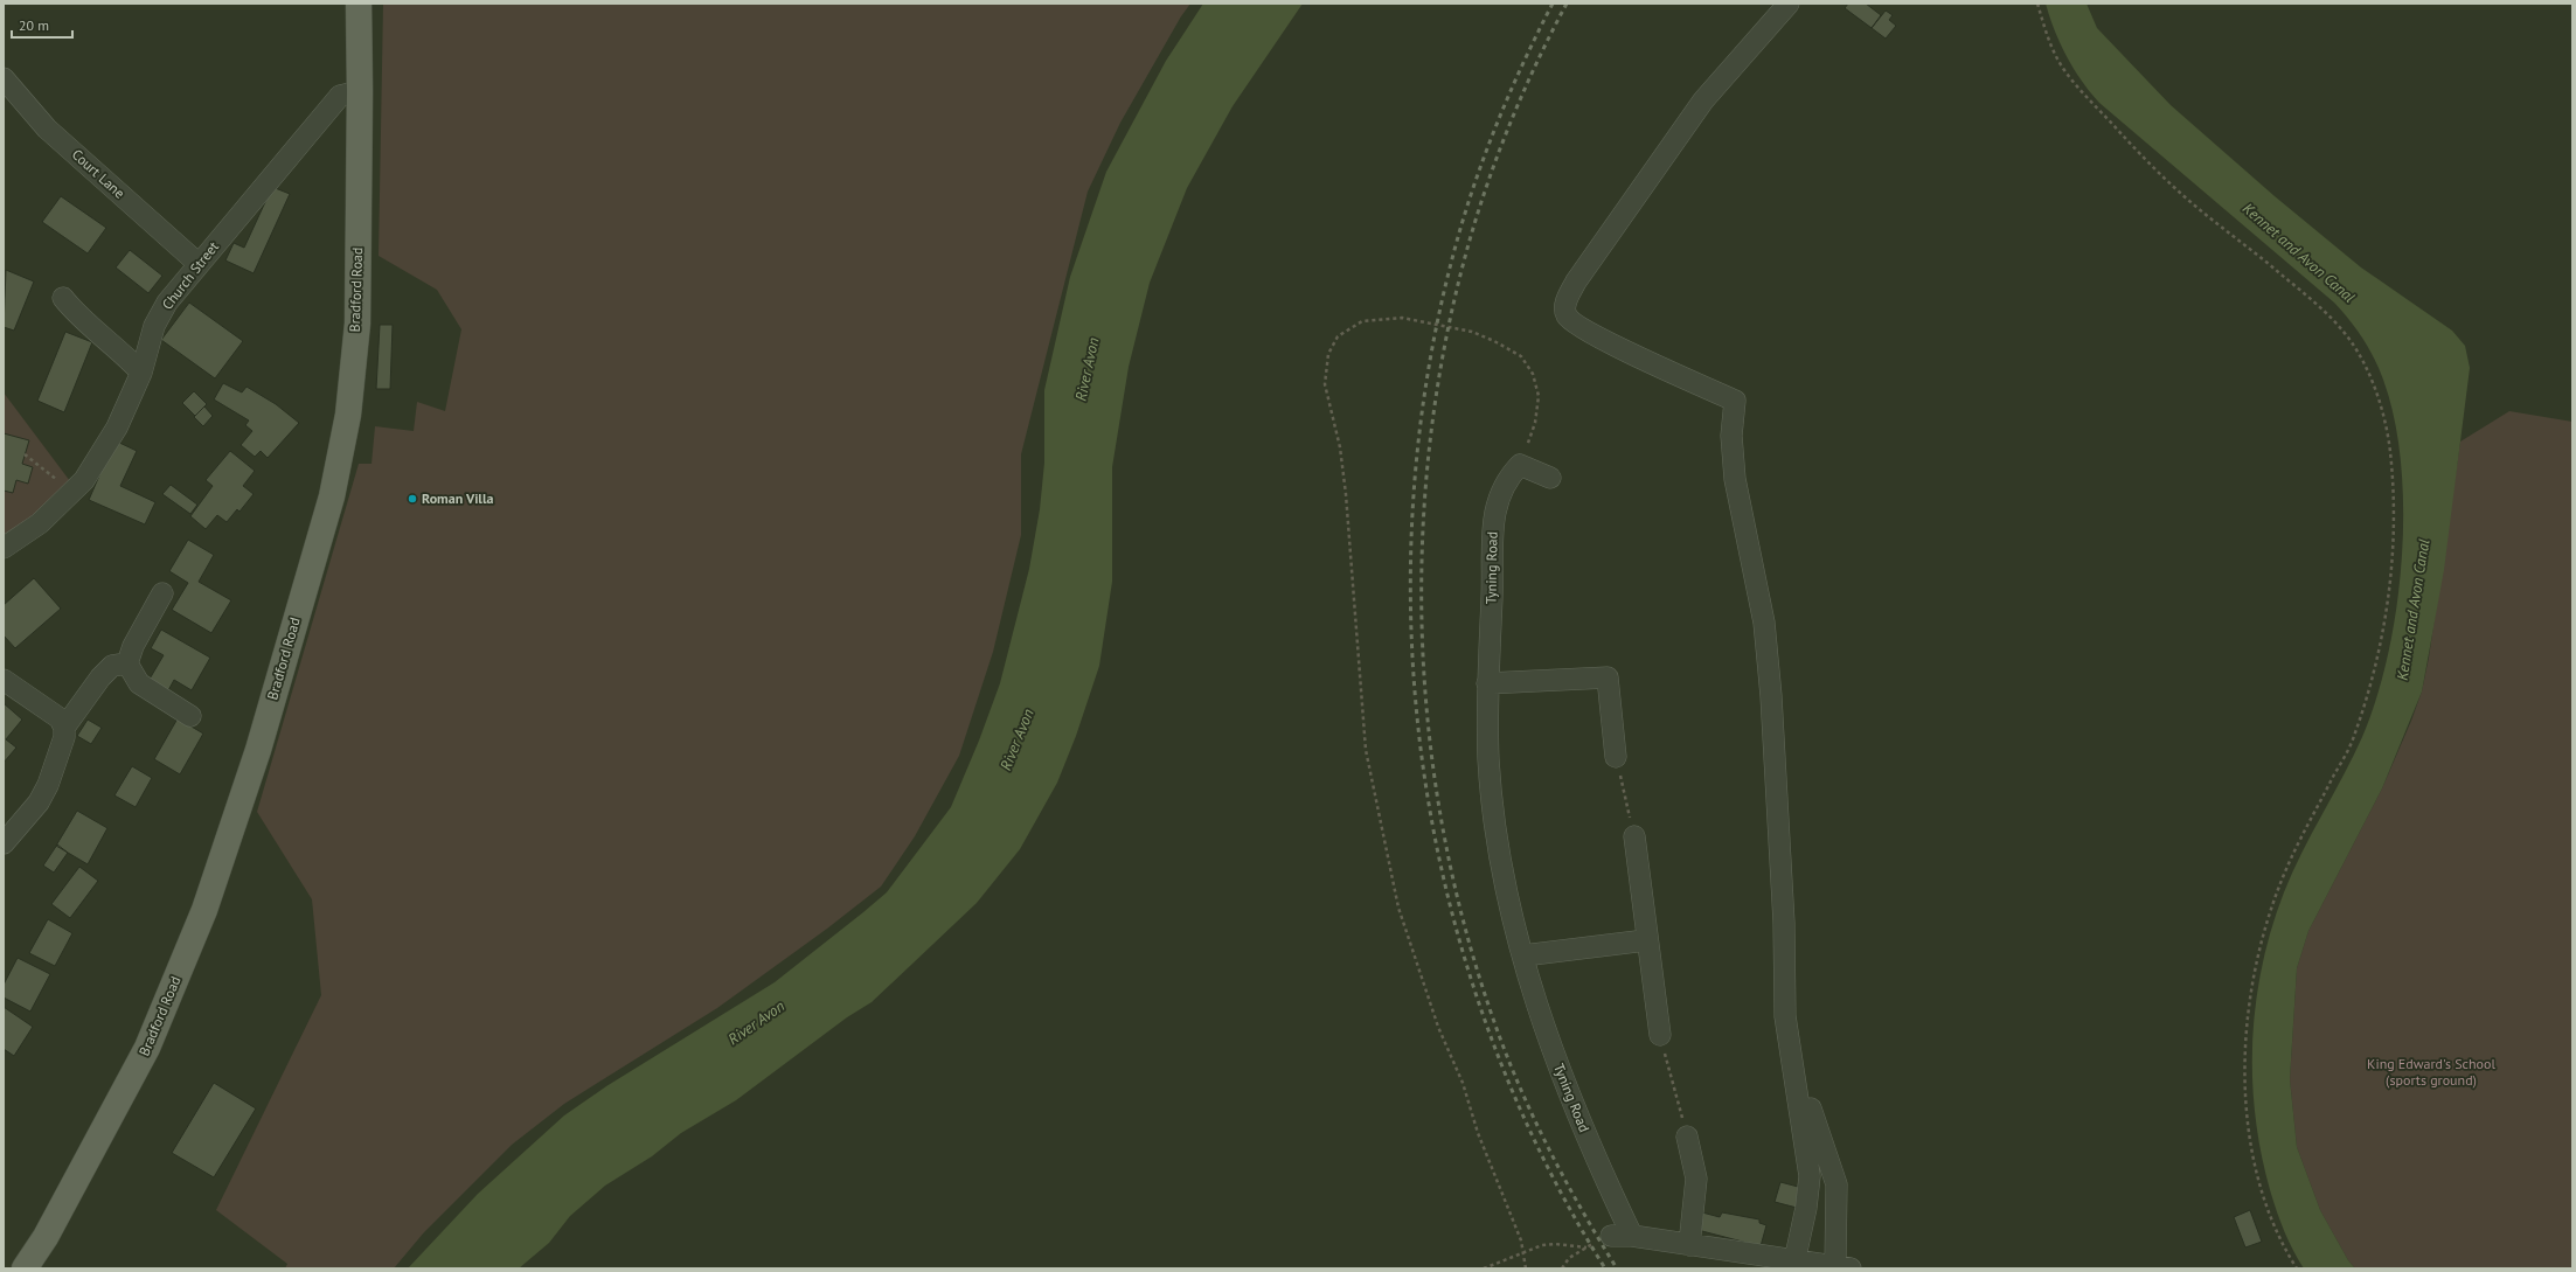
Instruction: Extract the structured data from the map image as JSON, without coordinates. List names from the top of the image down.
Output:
{
  "streets": {
    "main road": ["Bradford Road"],
    "street": ["Court Lane", "Church Street", "Tyning Road"]
  },
  "crossings": [
    ["Court Lane", "Church Street"],
    ["Church Street", "Bradford Road"]
  ],
  "water": ["Kennet and Avon Canal", "River Avon"],
  "parks": ["King Edward's School (sports ground)"],
  "places": ["Roman Villa"],
  "scale_bar": "20 m"
}
